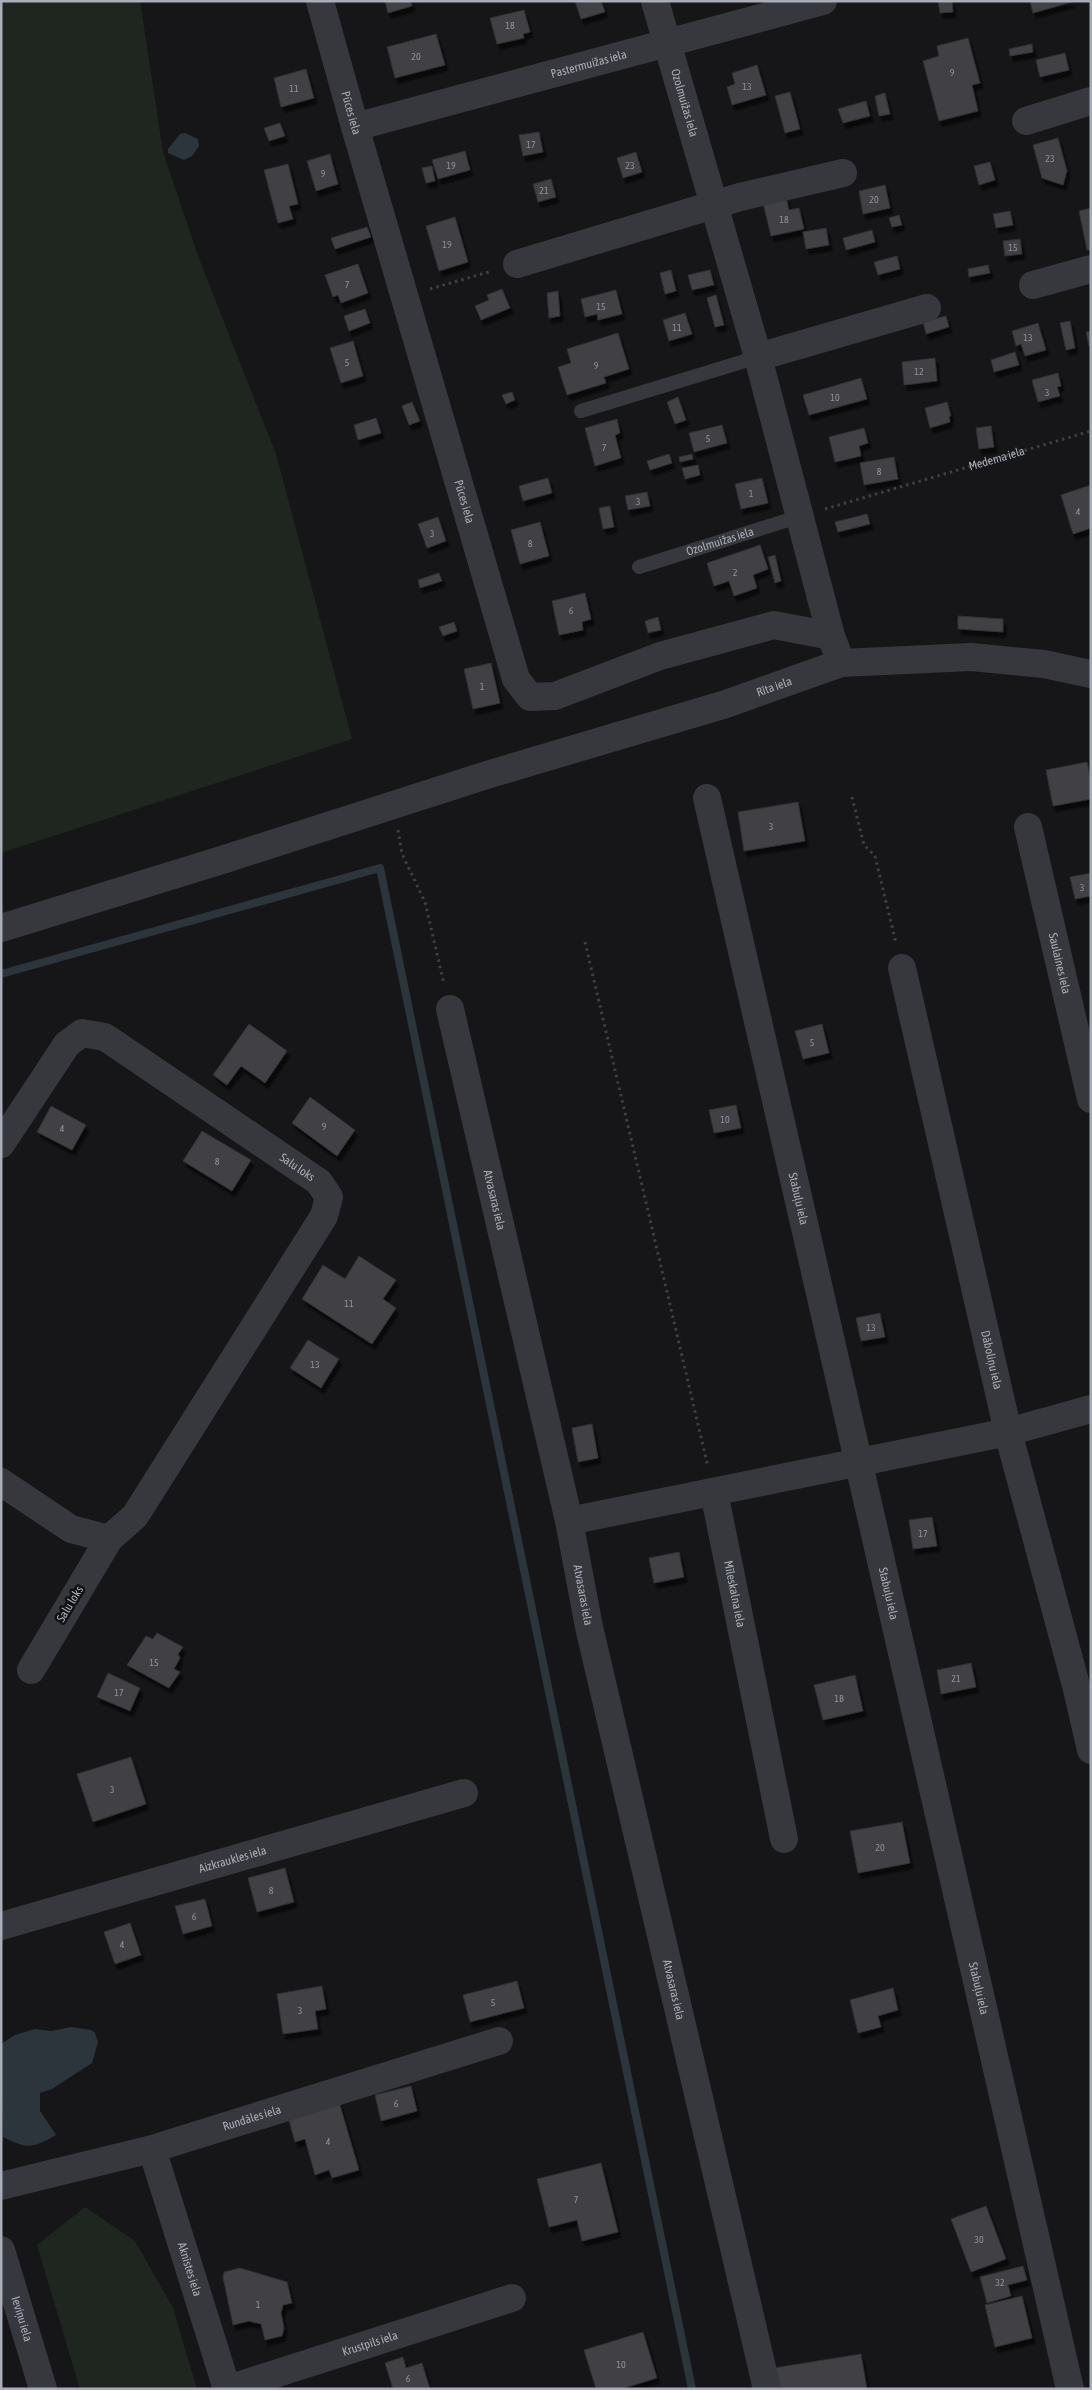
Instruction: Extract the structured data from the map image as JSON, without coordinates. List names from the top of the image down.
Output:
{
  "streets": {
    "street": [
      "Pastermuižas iela",
      "Ozolmuižas iela",
      "Pūces iela",
      "Rīta iela",
      "Saulaines iela",
      "Salu loks",
      "Stabuļu iela",
      "Atvasaras iela",
      "Dāboliņu iela",
      "Mīleskalna iela",
      "Aizkraukles iela",
      "Rundāles iela",
      "Aknīstes iela",
      "Ieviņu iela",
      "Krustpils iela"
    ],
    "path": ["Medema iela"]
  },
  "crossings": [
    ["Pastermuižas iela", "Ozolmuižas iela"],
    ["Pastermuižas iela", "Pūces iela"],
    ["Ozolmuižas iela", "Pūces iela"],
    ["Ozolmuižas iela", "Medema iela"],
    ["Ozolmuižas iela", "Rīta iela"],
    ["Rundāles iela", "Aknīstes iela"],
    ["Aknīstes iela", "Krustpils iela"]
  ],
  "house_numbers": [
    "18",
    "20",
    "9",
    "13",
    "11",
    "17",
    "23",
    "19",
    "23",
    "9",
    "21",
    "20",
    "18",
    "19",
    "15",
    "7",
    "15",
    "11",
    "13",
    "5",
    "9",
    "12",
    "3",
    "10",
    "5",
    "7",
    "8",
    "1",
    "3",
    "4",
    "3",
    "8",
    "2",
    "6",
    "1",
    "3",
    "3",
    "5",
    "10",
    "9",
    "4",
    "8",
    "11",
    "13",
    "13",
    "17",
    "15",
    "21",
    "17",
    "1B",
    "3",
    "20",
    "8",
    "6",
    "4",
    "5",
    "3",
    "6",
    "4",
    "7",
    "30",
    "32",
    "1",
    "10",
    "6"
  ]
}
